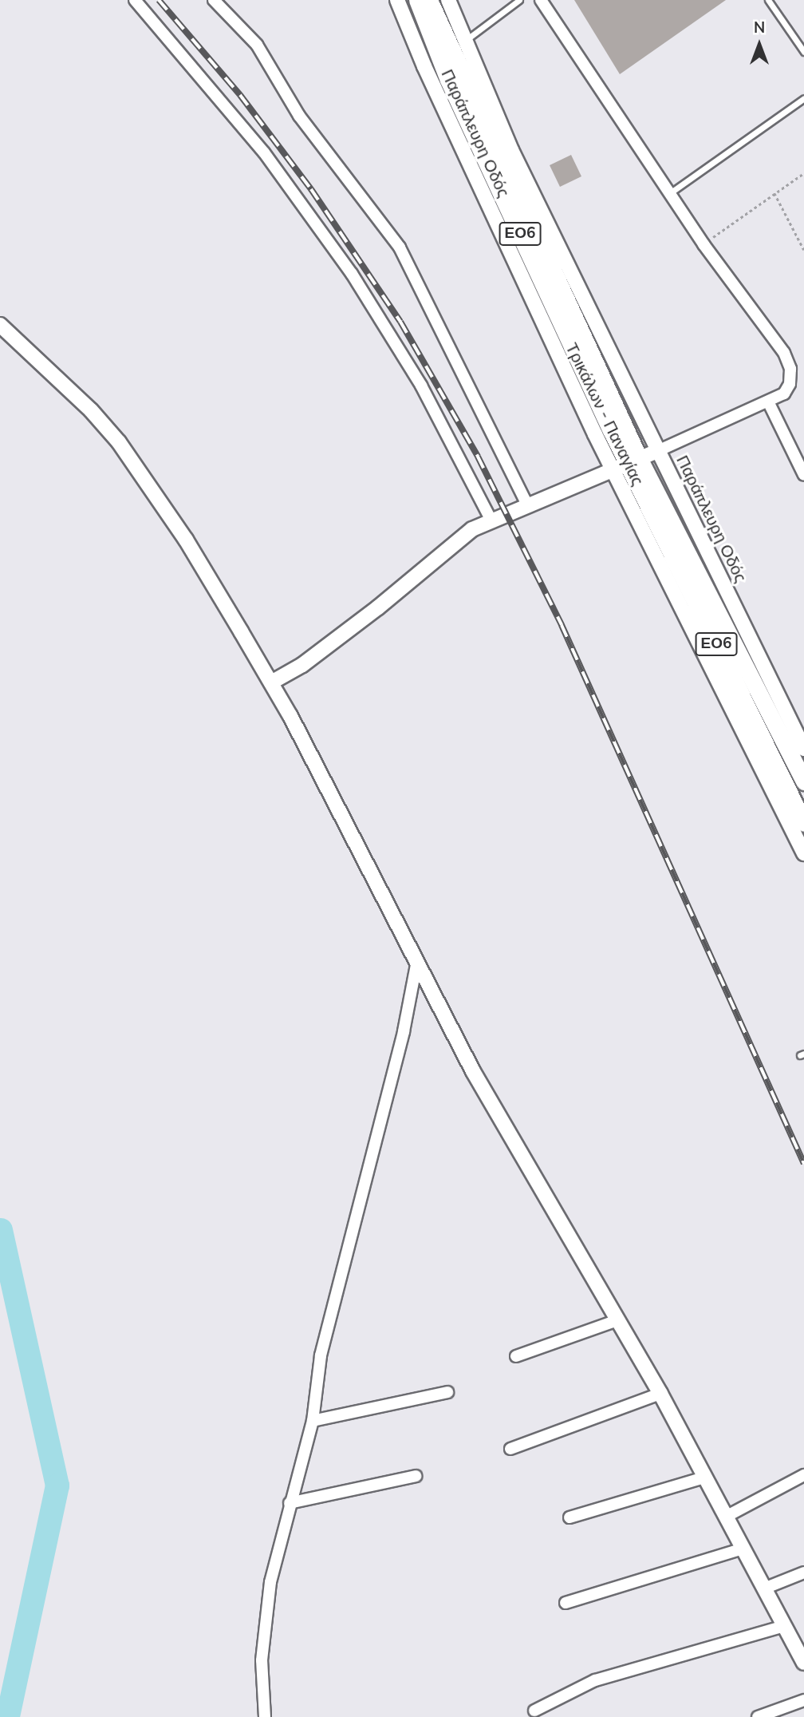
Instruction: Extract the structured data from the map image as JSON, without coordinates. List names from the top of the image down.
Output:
{
  "streets": {
    "main road": ["ΕΟ6", "Τρικάλων - Παναγίας"],
    "street": ["Παράπλευρη Οδός"]
  },
  "crossings": [
    ["Παράπλευρη Οδός", "Τρικάλων - Παναγίας"]
  ],
  "north": "top"
}
